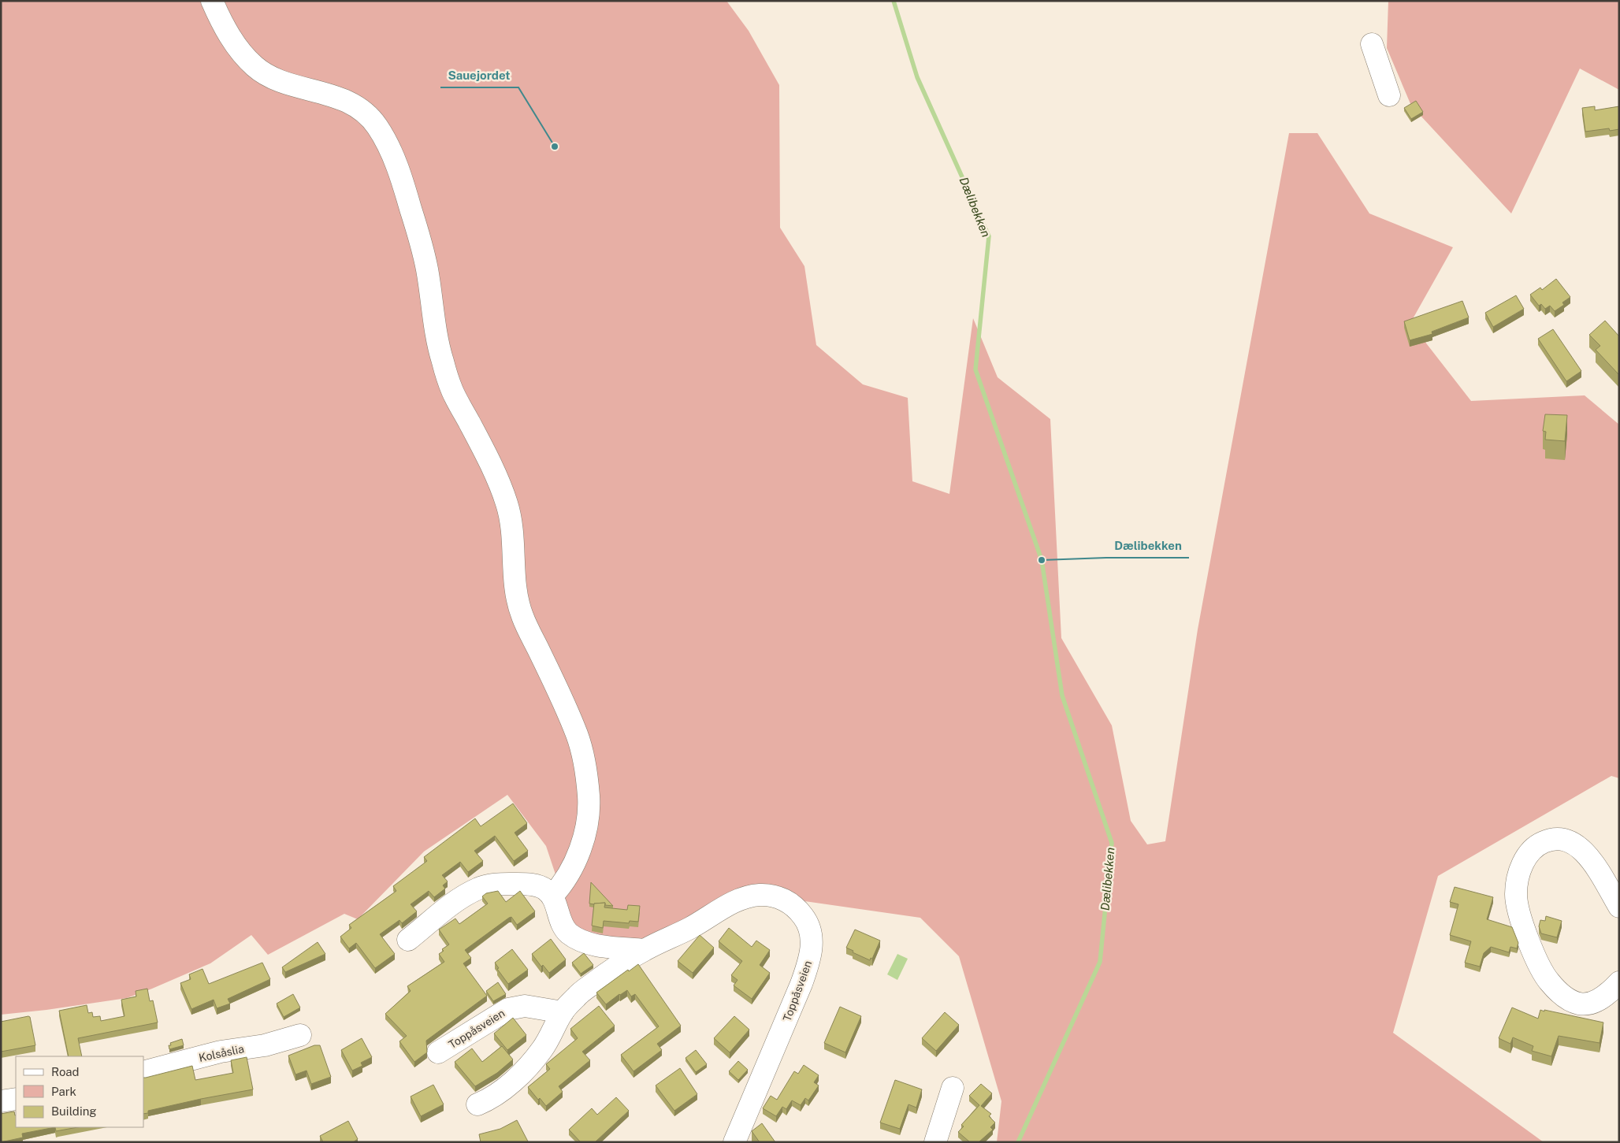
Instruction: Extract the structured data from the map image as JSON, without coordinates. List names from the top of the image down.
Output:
{
  "streets": {
    "street": ["Toppåsveien", "Kolsåslia"]
  },
  "water": ["Dælibekken"],
  "places": ["Sauejordet", "Dælibekken"],
  "legend": ["Road", "Park", "Building"]
}
